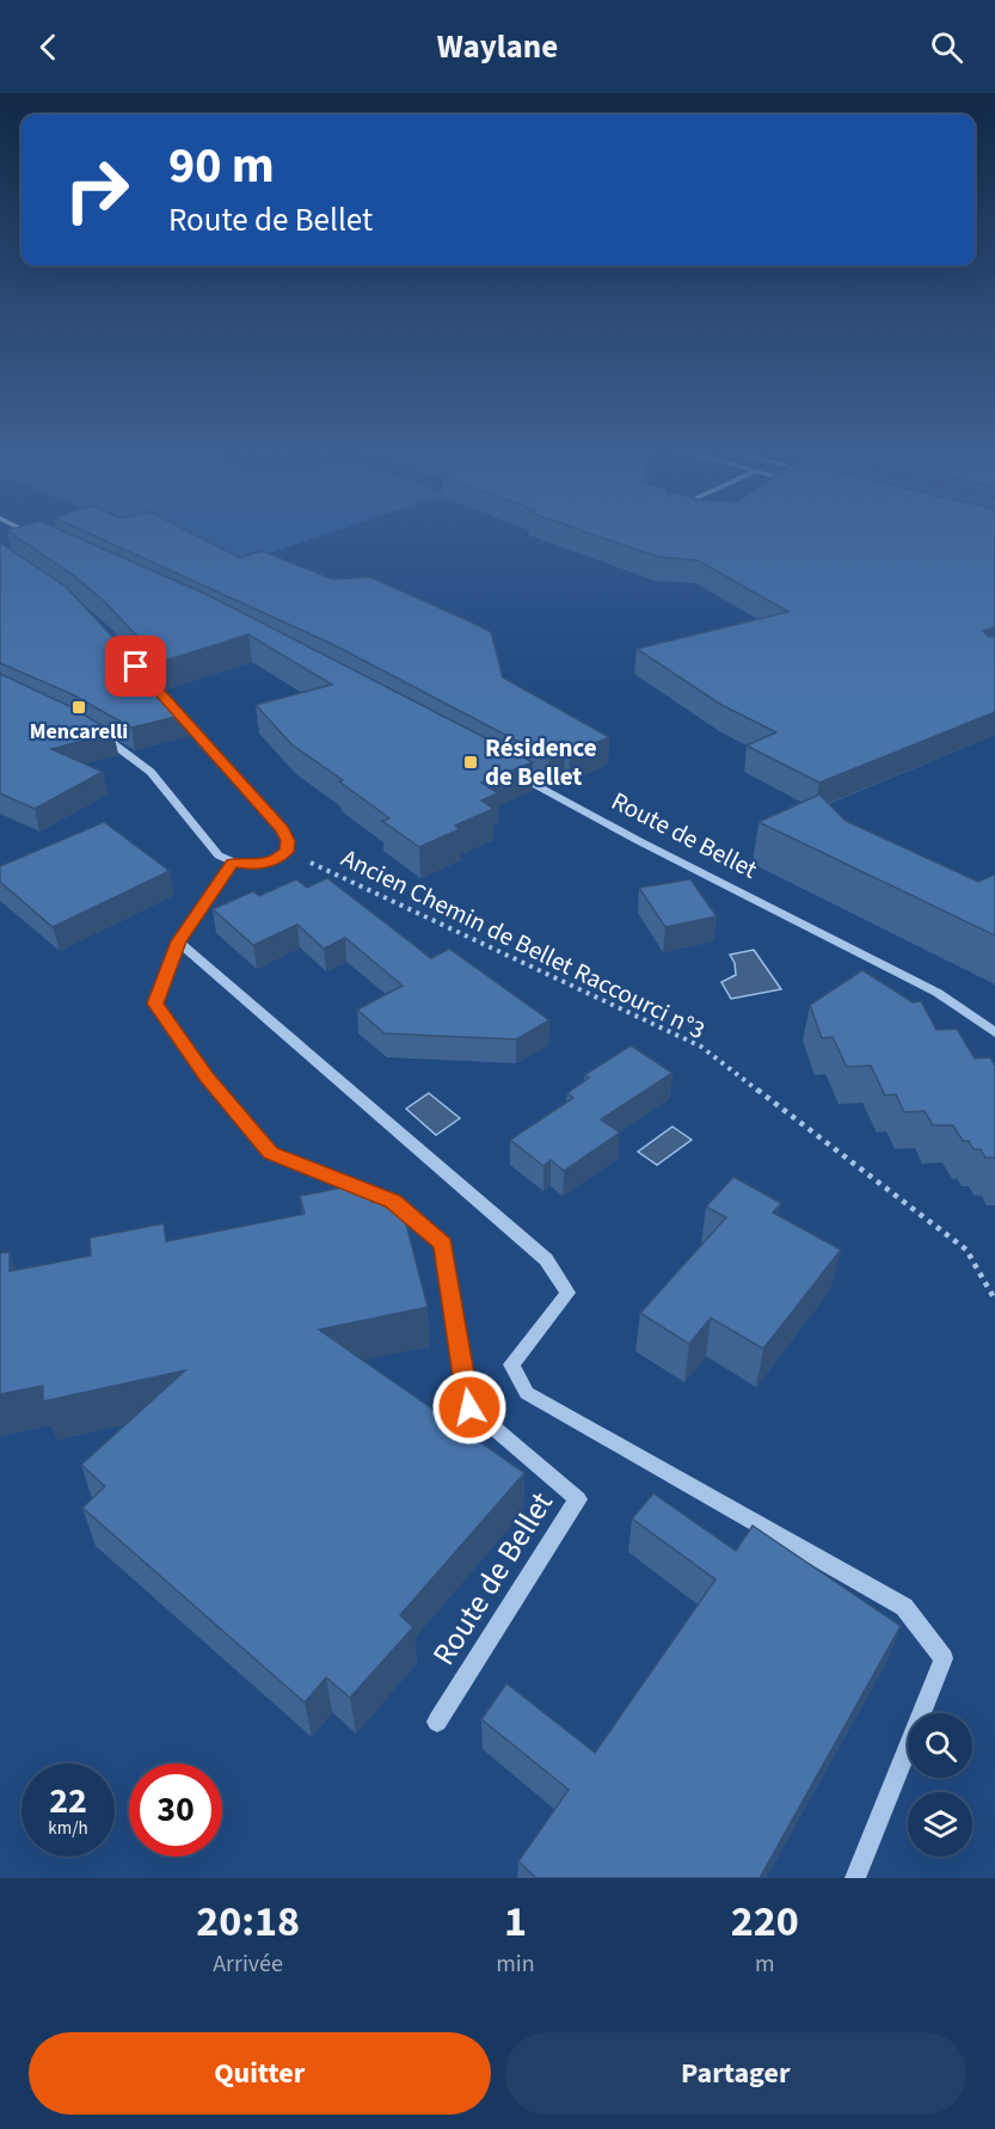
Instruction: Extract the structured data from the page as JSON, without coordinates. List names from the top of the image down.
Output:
{
  "streets": {
    "street": ["Route de Bellet"],
    "path": ["Ancien Chemin de Bellet Raccourci n°3"]
  },
  "places": {
    "transit": ["Mencarelli", "Résidence de Bellet"]
  },
  "page": {
    "header": "Waylane",
    "turn": ["90 m", "Route de Bellet"],
    "speed": "22 km/h",
    "limit": "30",
    "eta": [
      "20:18",
      "Arrivée",
      "1",
      "min",
      "220",
      "m"
    ],
    "buttons": ["Quitter", "Partager"]
  }
}
